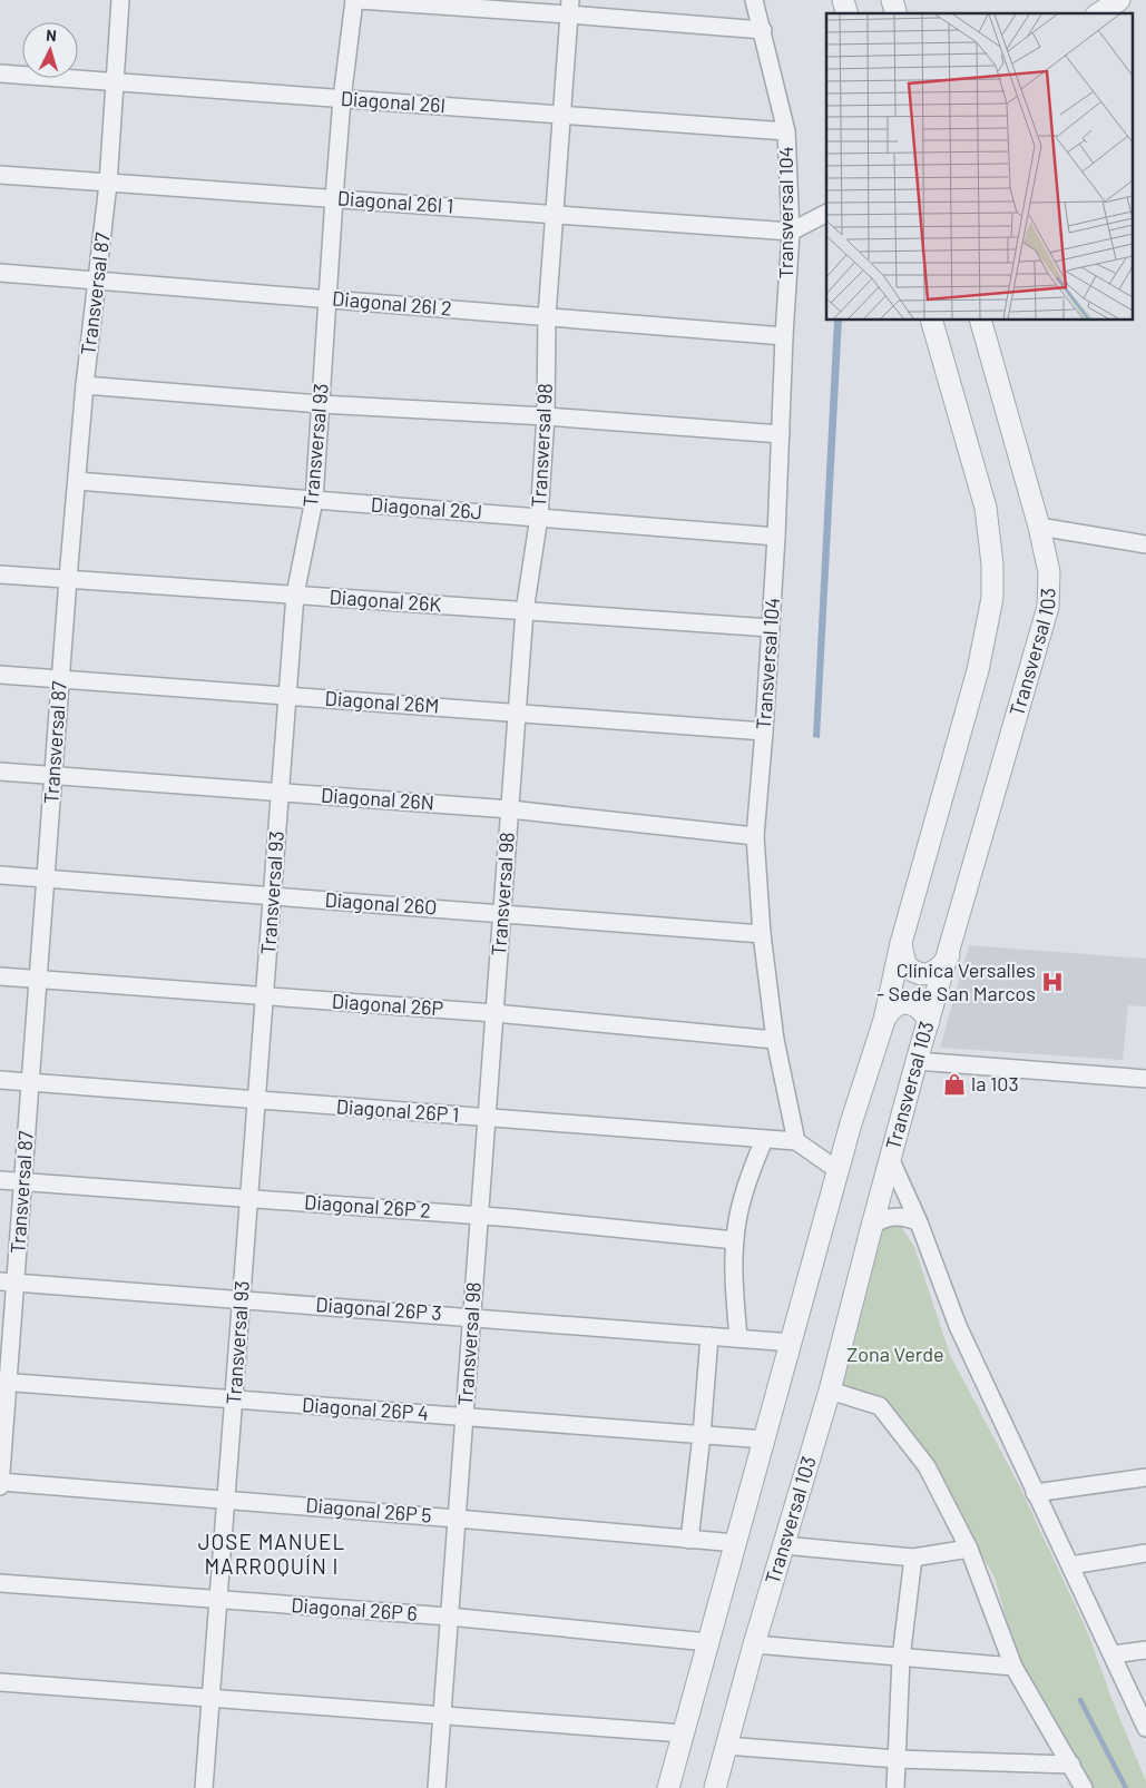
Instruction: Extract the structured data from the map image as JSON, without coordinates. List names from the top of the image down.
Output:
{
  "streets": {
    "street": [
      "Diagonal 26I",
      "Diagonal 26I 1",
      "Transversal 104",
      "Transversal 87",
      "Diagonal 26I 2",
      "Transversal 93",
      "Transversal 98",
      "Diagonal 26J",
      "Diagonal 26K",
      "Transversal 103",
      "Diagonal 26M",
      "Diagonal 26N",
      "Diagonal 26O",
      "Diagonal 26P",
      "Diagonal 26P 1",
      "Diagonal 26P 2",
      "Diagonal 26P 3",
      "Diagonal 26P 4",
      "Diagonal 26P 5",
      "Diagonal 26P 6"
    ]
  },
  "crossings": [
    ["Diagonal 26I", "Transversal 104"],
    ["Diagonal 26I", "Transversal 87"],
    ["Diagonal 26I", "Transversal 93"],
    ["Diagonal 26I", "Transversal 98"],
    ["Diagonal 26I 1", "Transversal 104"],
    ["Diagonal 26I 1", "Transversal 87"],
    ["Diagonal 26I 1", "Transversal 93"],
    ["Diagonal 26I 1", "Transversal 98"],
    ["Transversal 104", "Diagonal 26I 2"],
    ["Transversal 104", "Diagonal 26J"],
    ["Transversal 104", "Diagonal 26K"],
    ["Transversal 104", "Diagonal 26M"],
    ["Transversal 104", "Diagonal 26N"],
    ["Transversal 104", "Diagonal 26O"],
    ["Transversal 104", "Diagonal 26P"],
    ["Transversal 104", "Diagonal 26P 1"],
    ["Transversal 87", "Diagonal 26I 2"],
    ["Transversal 87", "Diagonal 26J"],
    ["Transversal 87", "Diagonal 26K"],
    ["Transversal 87", "Diagonal 26M"],
    ["Transversal 87", "Diagonal 26N"],
    ["Transversal 87", "Diagonal 26O"],
    ["Transversal 87", "Diagonal 26P"],
    ["Transversal 87", "Diagonal 26P 1"],
    ["Transversal 87", "Diagonal 26P 2"],
    ["Transversal 87", "Diagonal 26P 3"],
    ["Transversal 87", "Diagonal 26P 4"],
    ["Transversal 87", "Diagonal 26P 5"],
    ["Diagonal 26I 2", "Transversal 93"],
    ["Diagonal 26I 2", "Transversal 98"],
    ["Transversal 93", "Diagonal 26J"],
    ["Transversal 93", "Diagonal 26K"],
    ["Transversal 93", "Diagonal 26M"],
    ["Transversal 93", "Diagonal 26N"],
    ["Transversal 93", "Diagonal 26O"],
    ["Transversal 93", "Diagonal 26P"],
    ["Transversal 93", "Diagonal 26P 1"],
    ["Transversal 93", "Diagonal 26P 2"],
    ["Transversal 93", "Diagonal 26P 3"],
    ["Transversal 93", "Diagonal 26P 4"],
    ["Transversal 93", "Diagonal 26P 5"],
    ["Transversal 93", "Diagonal 26P 6"],
    ["Transversal 98", "Diagonal 26J"],
    ["Transversal 98", "Diagonal 26K"],
    ["Transversal 98", "Diagonal 26M"],
    ["Transversal 98", "Diagonal 26N"],
    ["Transversal 98", "Diagonal 26O"],
    ["Transversal 98", "Diagonal 26P"],
    ["Transversal 98", "Diagonal 26P 1"],
    ["Transversal 98", "Diagonal 26P 2"],
    ["Transversal 98", "Diagonal 26P 3"],
    ["Transversal 98", "Diagonal 26P 4"],
    ["Transversal 98", "Diagonal 26P 5"],
    ["Transversal 98", "Diagonal 26P 6"]
  ],
  "districts": ["JOSE MANUEL MARROQUÍN I"],
  "parks": ["Zona Verde"],
  "places": {
    "hospital": ["Clínica Versalles - Sede San Marcos"],
    "shop": ["la 103"]
  },
  "north": "top"
}
